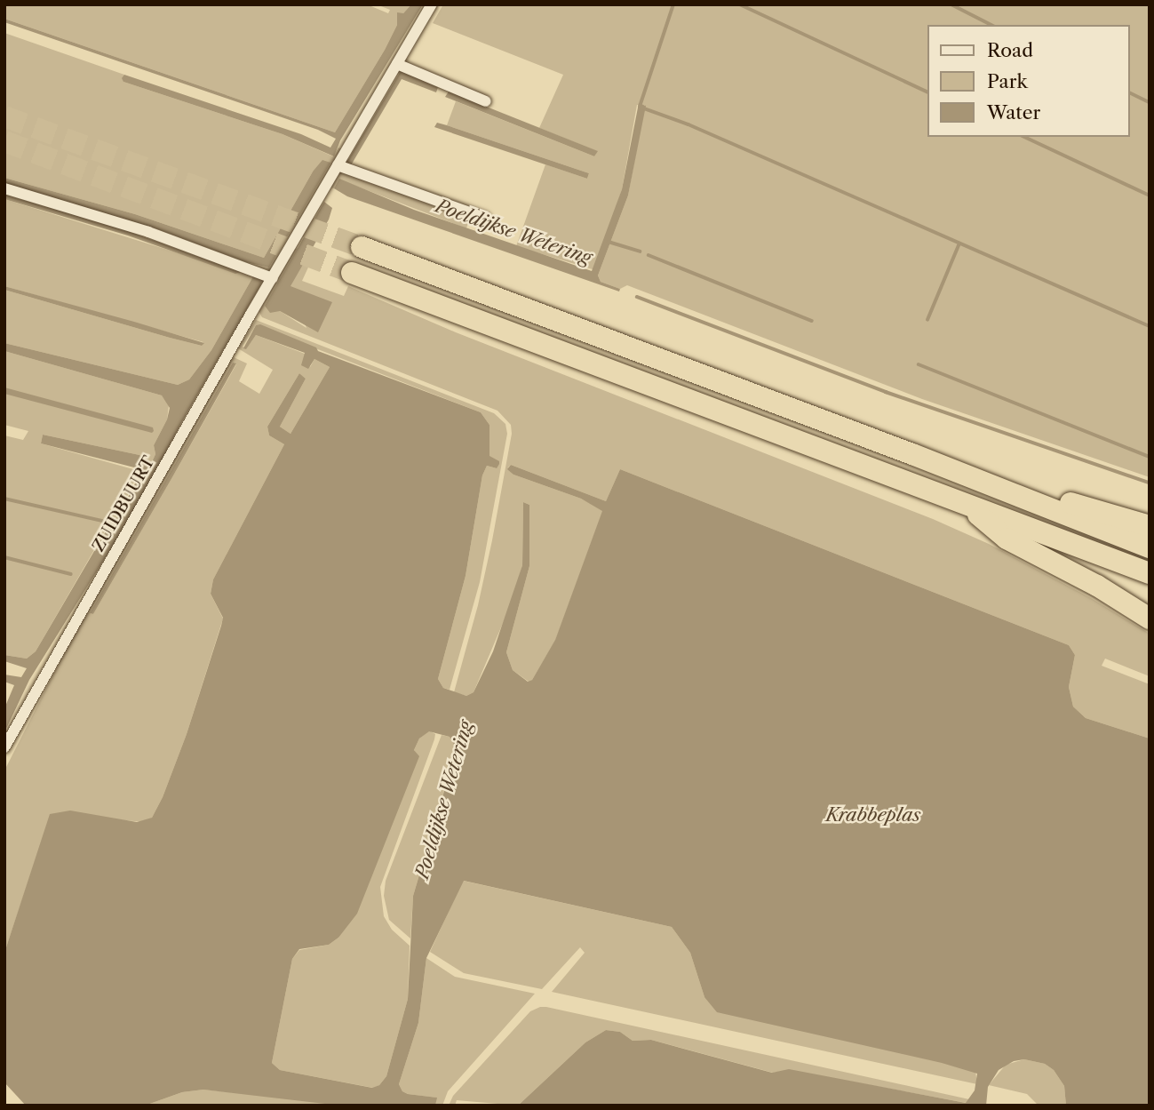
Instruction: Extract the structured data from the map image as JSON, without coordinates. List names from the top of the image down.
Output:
{
  "streets": {
    "street": ["ZUIDBUURT"]
  },
  "water": ["Poeldijkse Wetering", "Krabbeplas"],
  "legend": ["Road", "Park", "Water"]
}
